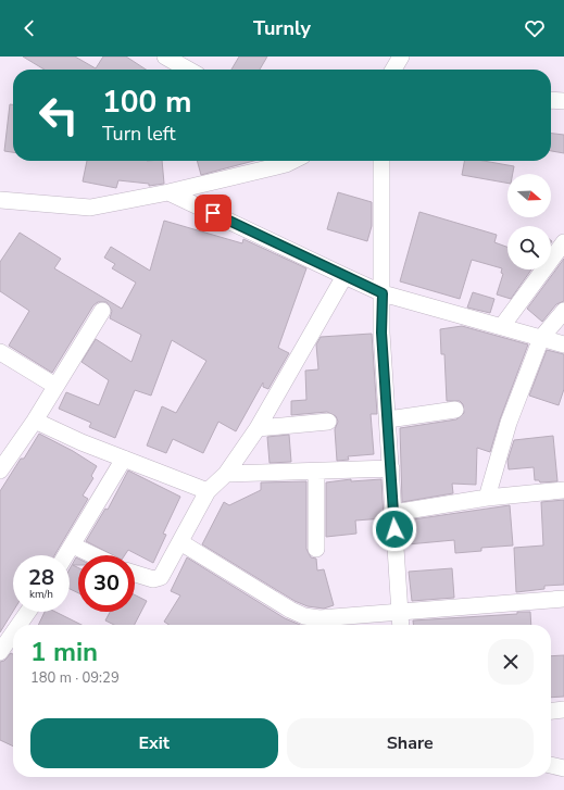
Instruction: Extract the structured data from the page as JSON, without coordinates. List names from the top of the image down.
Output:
{
  "north": "right",
  "page": {
    "header": "Turnly",
    "turn": ["100 m", "Turn left"],
    "speed": "28 km/h",
    "limit": "30",
    "heading": ["1 min", "180 m · 09:29"],
    "buttons": ["Exit", "Share"]
  }
}
